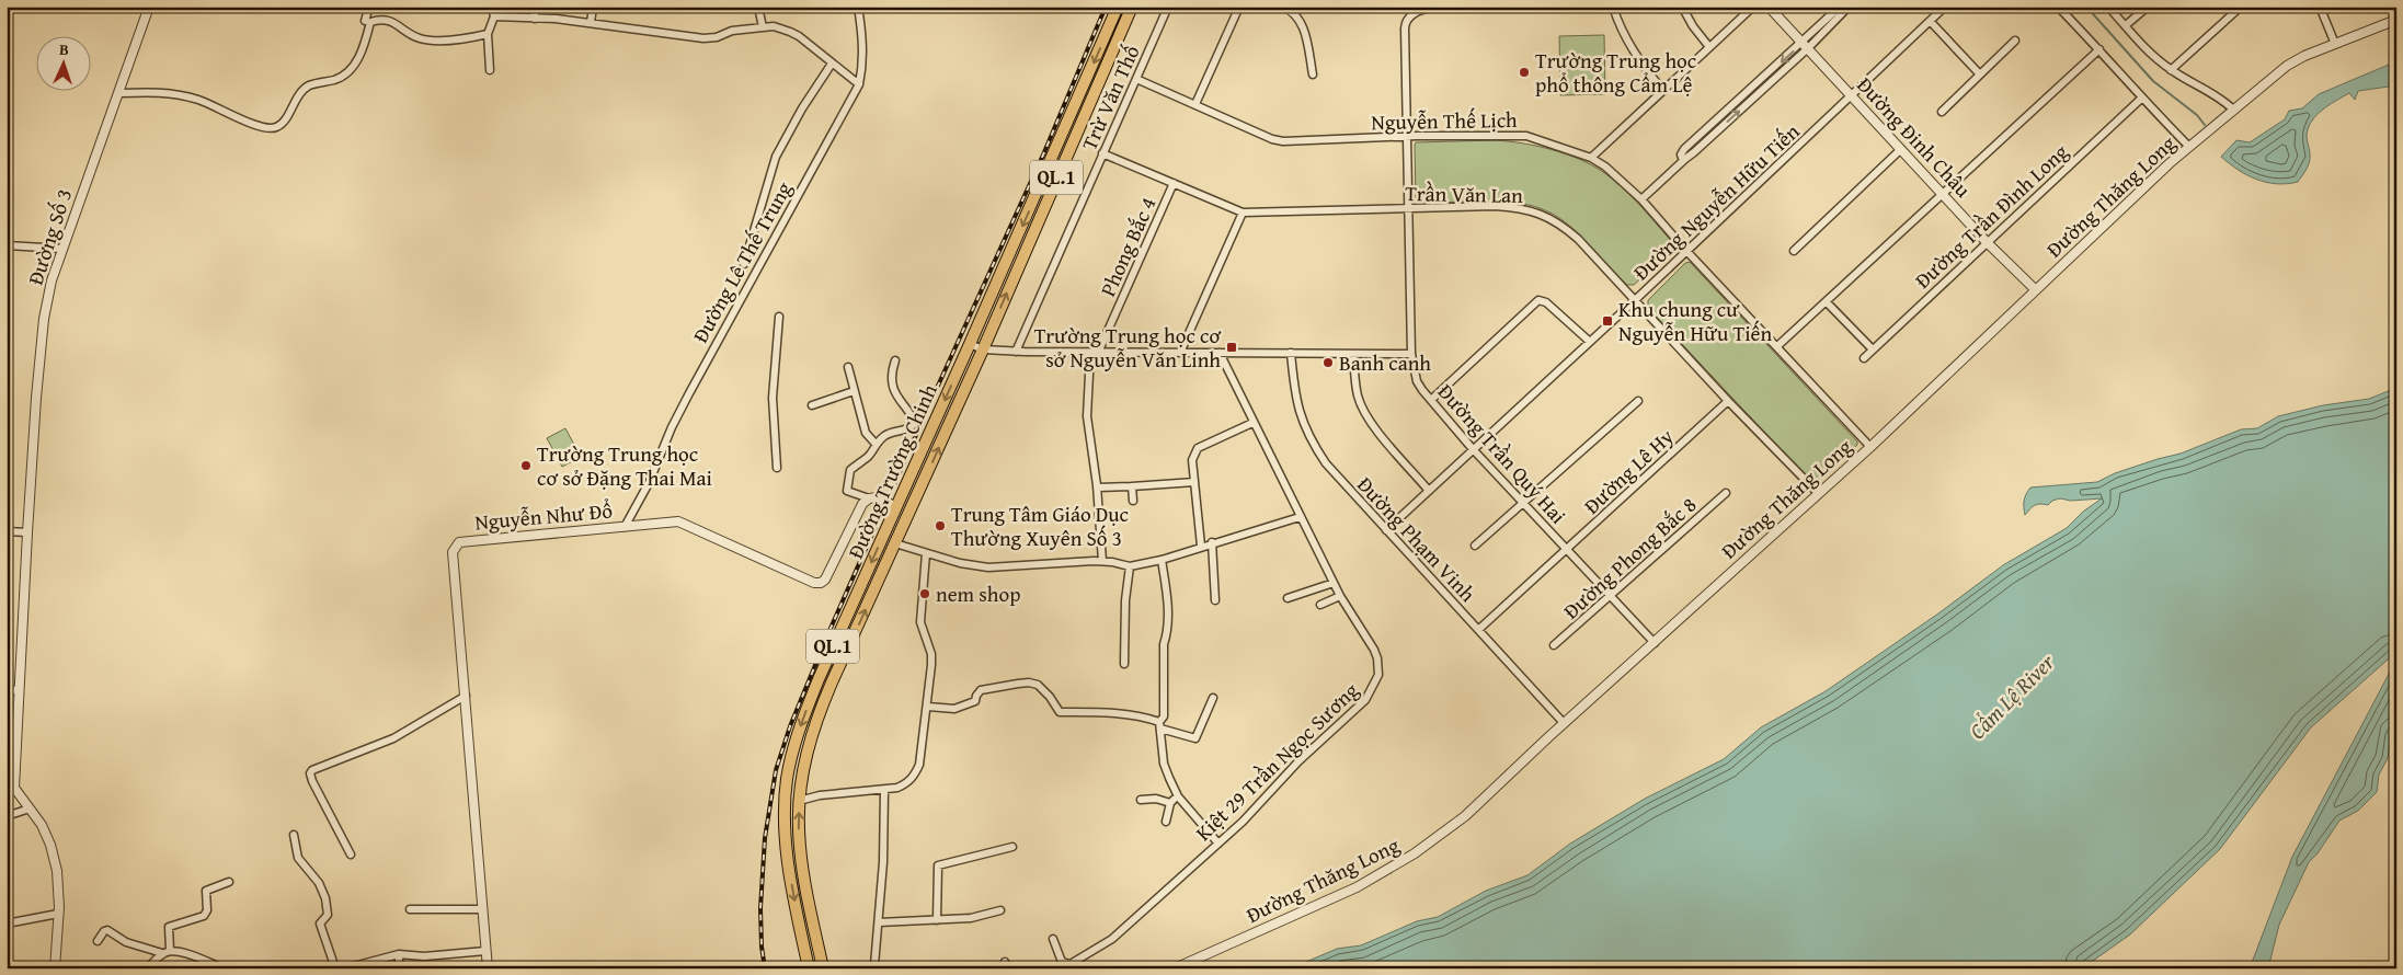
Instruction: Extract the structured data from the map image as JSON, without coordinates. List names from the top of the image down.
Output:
{
  "streets": {
    "highway": ["QL.1", "Đường Trường Chinh"],
    "street": [
      "Trừ Văn Thố",
      "Nguyễn Thế Lịch",
      "Đường Đinh Châu",
      "Trần Văn Lan",
      "Đường Thăng Long",
      "Đường Nguyễn Hữu Tiến",
      "Đường Trần Đình Long",
      "Đường Số 3",
      "Phong Bắc 4",
      "Đường Lê Thế Trung",
      "Đường Trần Quý Hai",
      "Đường Lê Hy",
      "Nguyễn Như Đổ",
      "Đường Phạm Vinh",
      "Đường Phong Bắc 8",
      "Kiệt 29 Trần Ngọc Sương"
    ]
  },
  "crossings": [
    ["Trừ Văn Thố", "Nguyễn Thế Lịch"],
    ["Trừ Văn Thố", "Trần Văn Lan"],
    ["Nguyễn Thế Lịch", "Đường Thăng Long"],
    ["Nguyễn Thế Lịch", "Đường Nguyễn Hữu Tiến"],
    ["Nguyễn Thế Lịch", "Đường Trần Quý Hai"],
    ["Đường Đinh Châu", "Đường Thăng Long"],
    ["Đường Đinh Châu", "Đường Nguyễn Hữu Tiến"],
    ["Đường Đinh Châu", "Đường Trần Đình Long"],
    ["Trần Văn Lan", "Đường Thăng Long"],
    ["Trần Văn Lan", "Đường Nguyễn Hữu Tiến"],
    ["Trần Văn Lan", "Phong Bắc 4"],
    ["Trần Văn Lan", "Đường Trần Quý Hai"],
    ["Trần Văn Lan", "Đường Lê Hy"],
    ["Đường Thăng Long", "Đường Trần Quý Hai"],
    ["Đường Thăng Long", "Đường Phạm Vinh"],
    ["Đường Nguyễn Hữu Tiến", "Đường Trần Quý Hai"],
    ["Đường Nguyễn Hữu Tiến", "Đường Phạm Vinh"],
    ["Đường Lê Thế Trung", "Nguyễn Như Đổ"],
    ["Đường Trần Quý Hai", "Đường Lê Hy"],
    ["Đường Trần Quý Hai", "Đường Phong Bắc 8"],
    ["Đường Lê Hy", "Đường Phạm Vinh"]
  ],
  "water": ["Cẩm Lệ River"],
  "places": {
    "other": [
      "Trường Trung học phổ thông Cẩm Lệ",
      "Banh canh",
      "Trường Trung học cơ sở Đặng Thai Mai",
      "Trung Tâm Giáo Dục Thường Xuyên Số 3",
      "nem shop"
    ],
    "transit": ["Khu chung cư Nguyễn Hữu Tiến", "Trường Trung học cơ sở Nguyễn Văn Linh"]
  },
  "north": "top"
}
